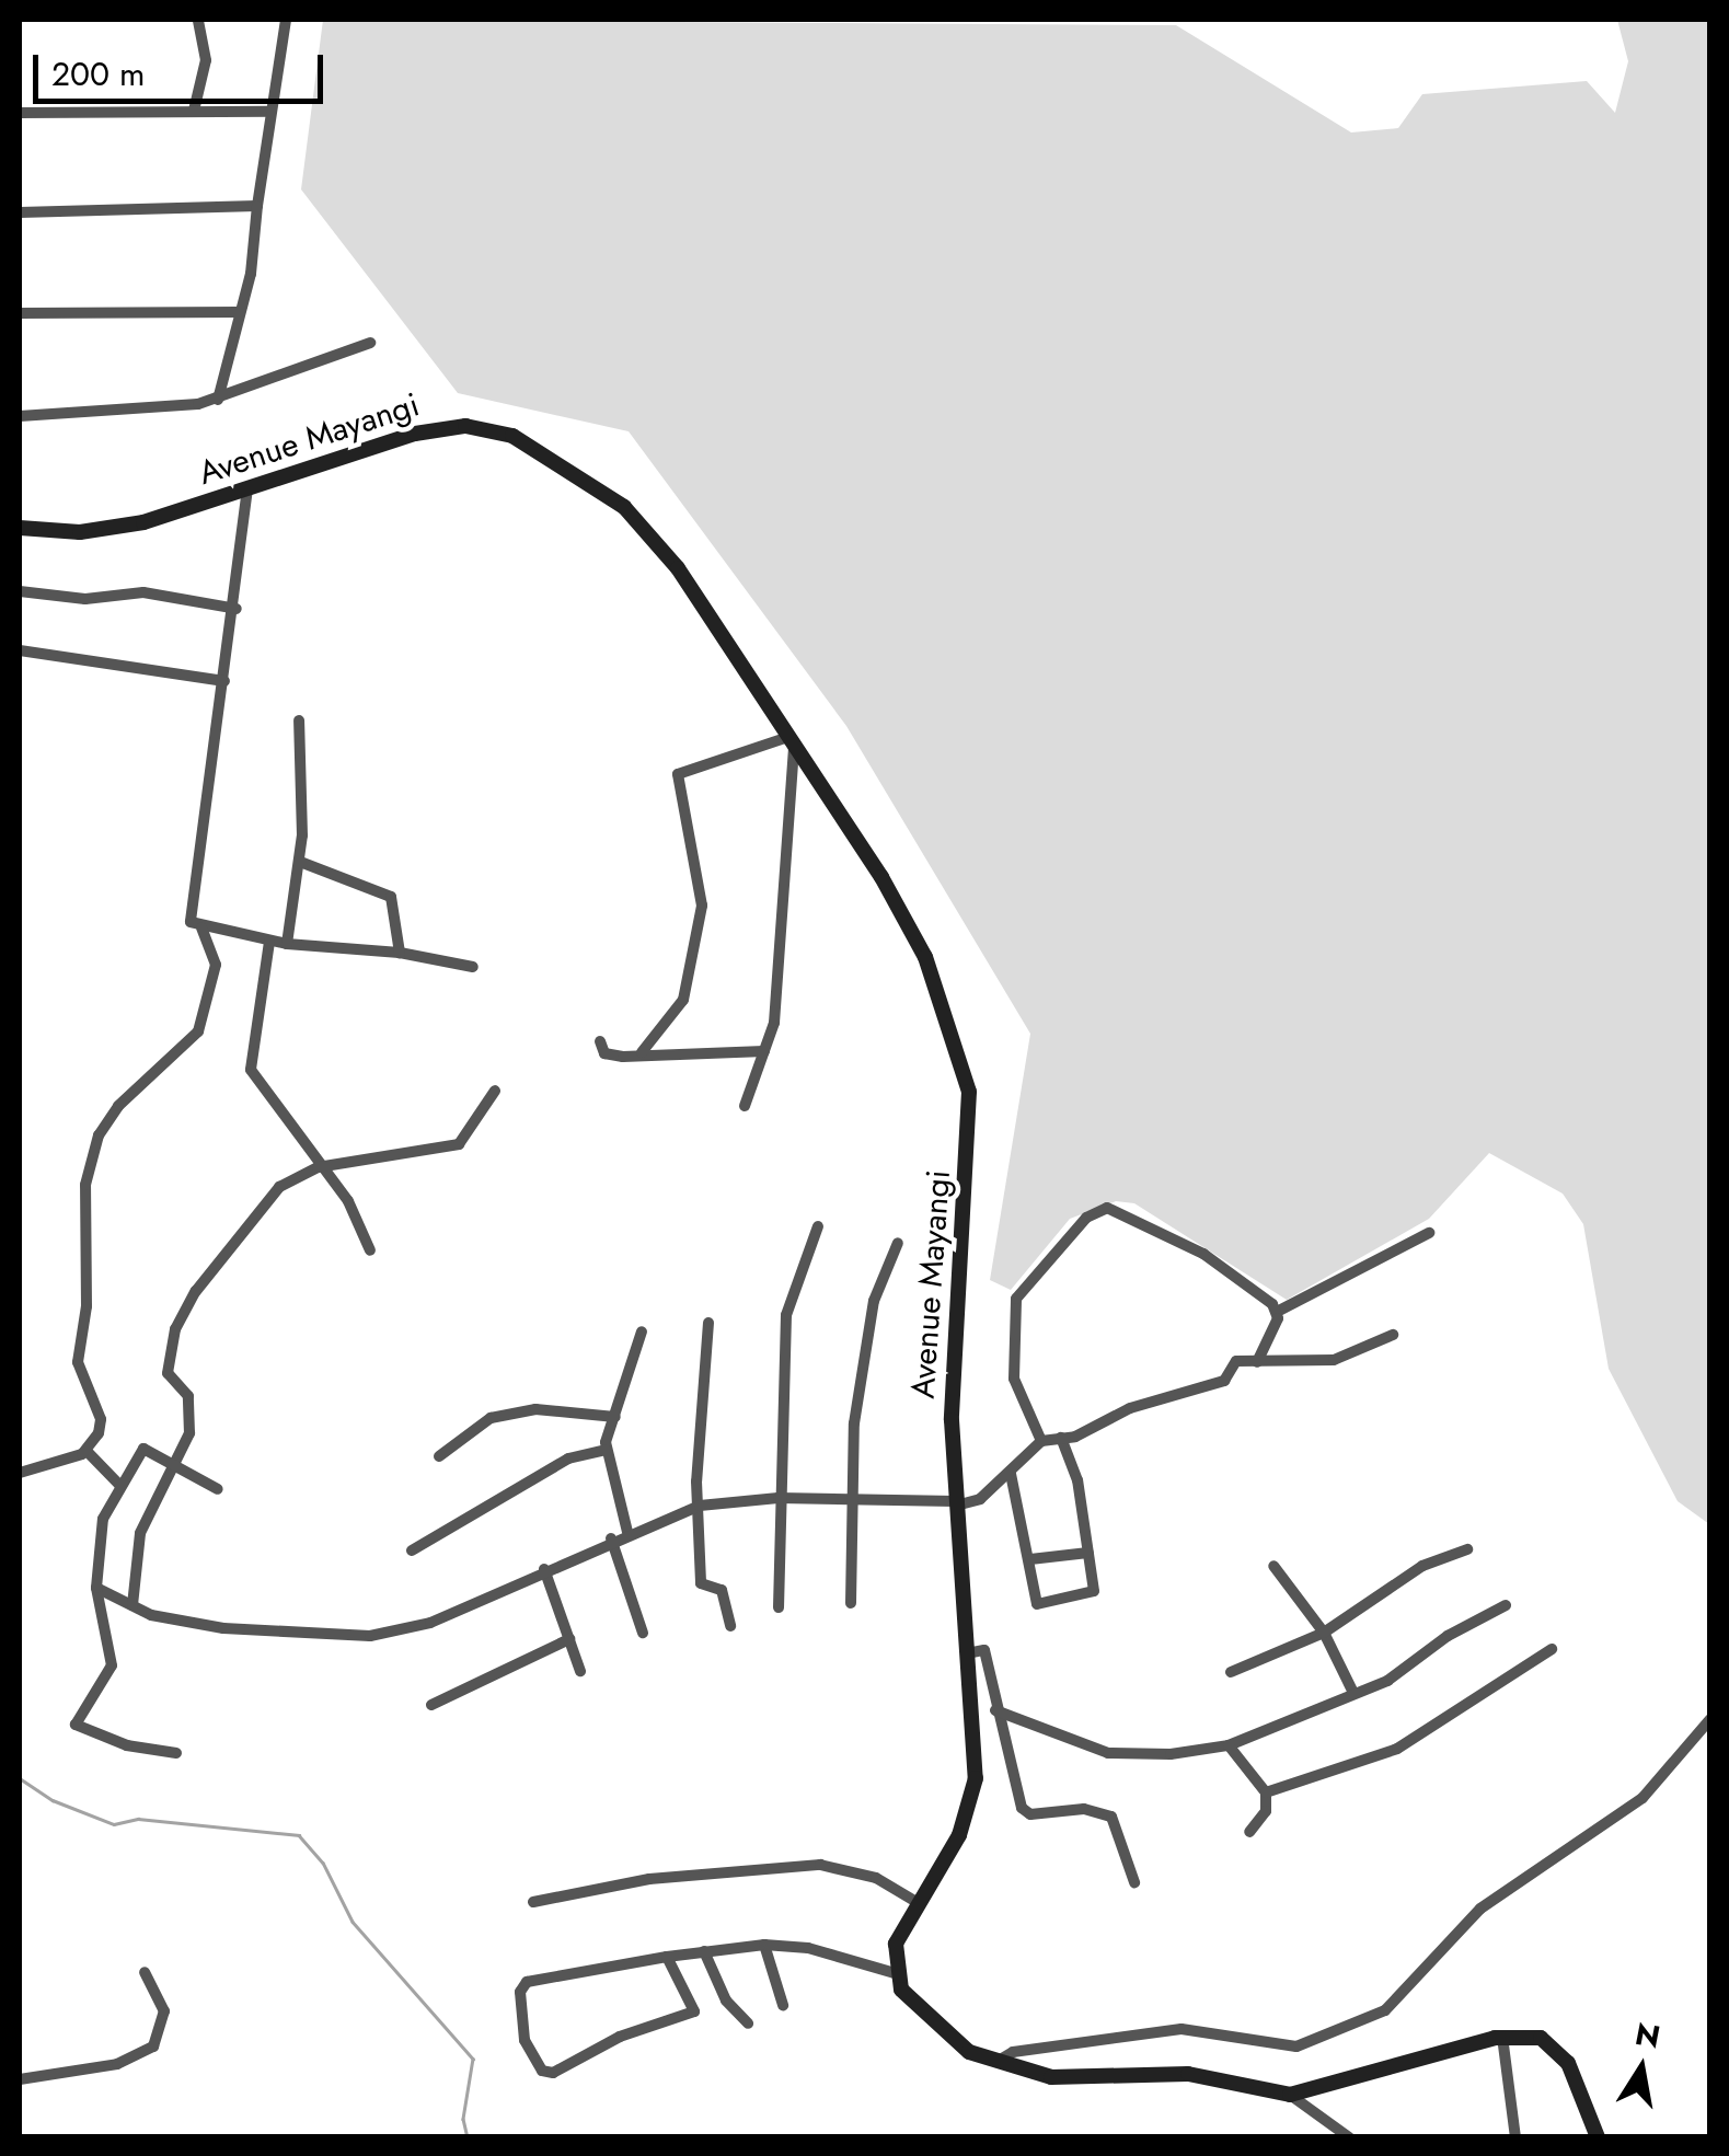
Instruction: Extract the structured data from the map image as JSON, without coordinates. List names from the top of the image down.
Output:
{
  "streets": {
    "street": ["Avenue Mayangi"]
  },
  "scale_bar": "200 m",
  "north": "top"
}
